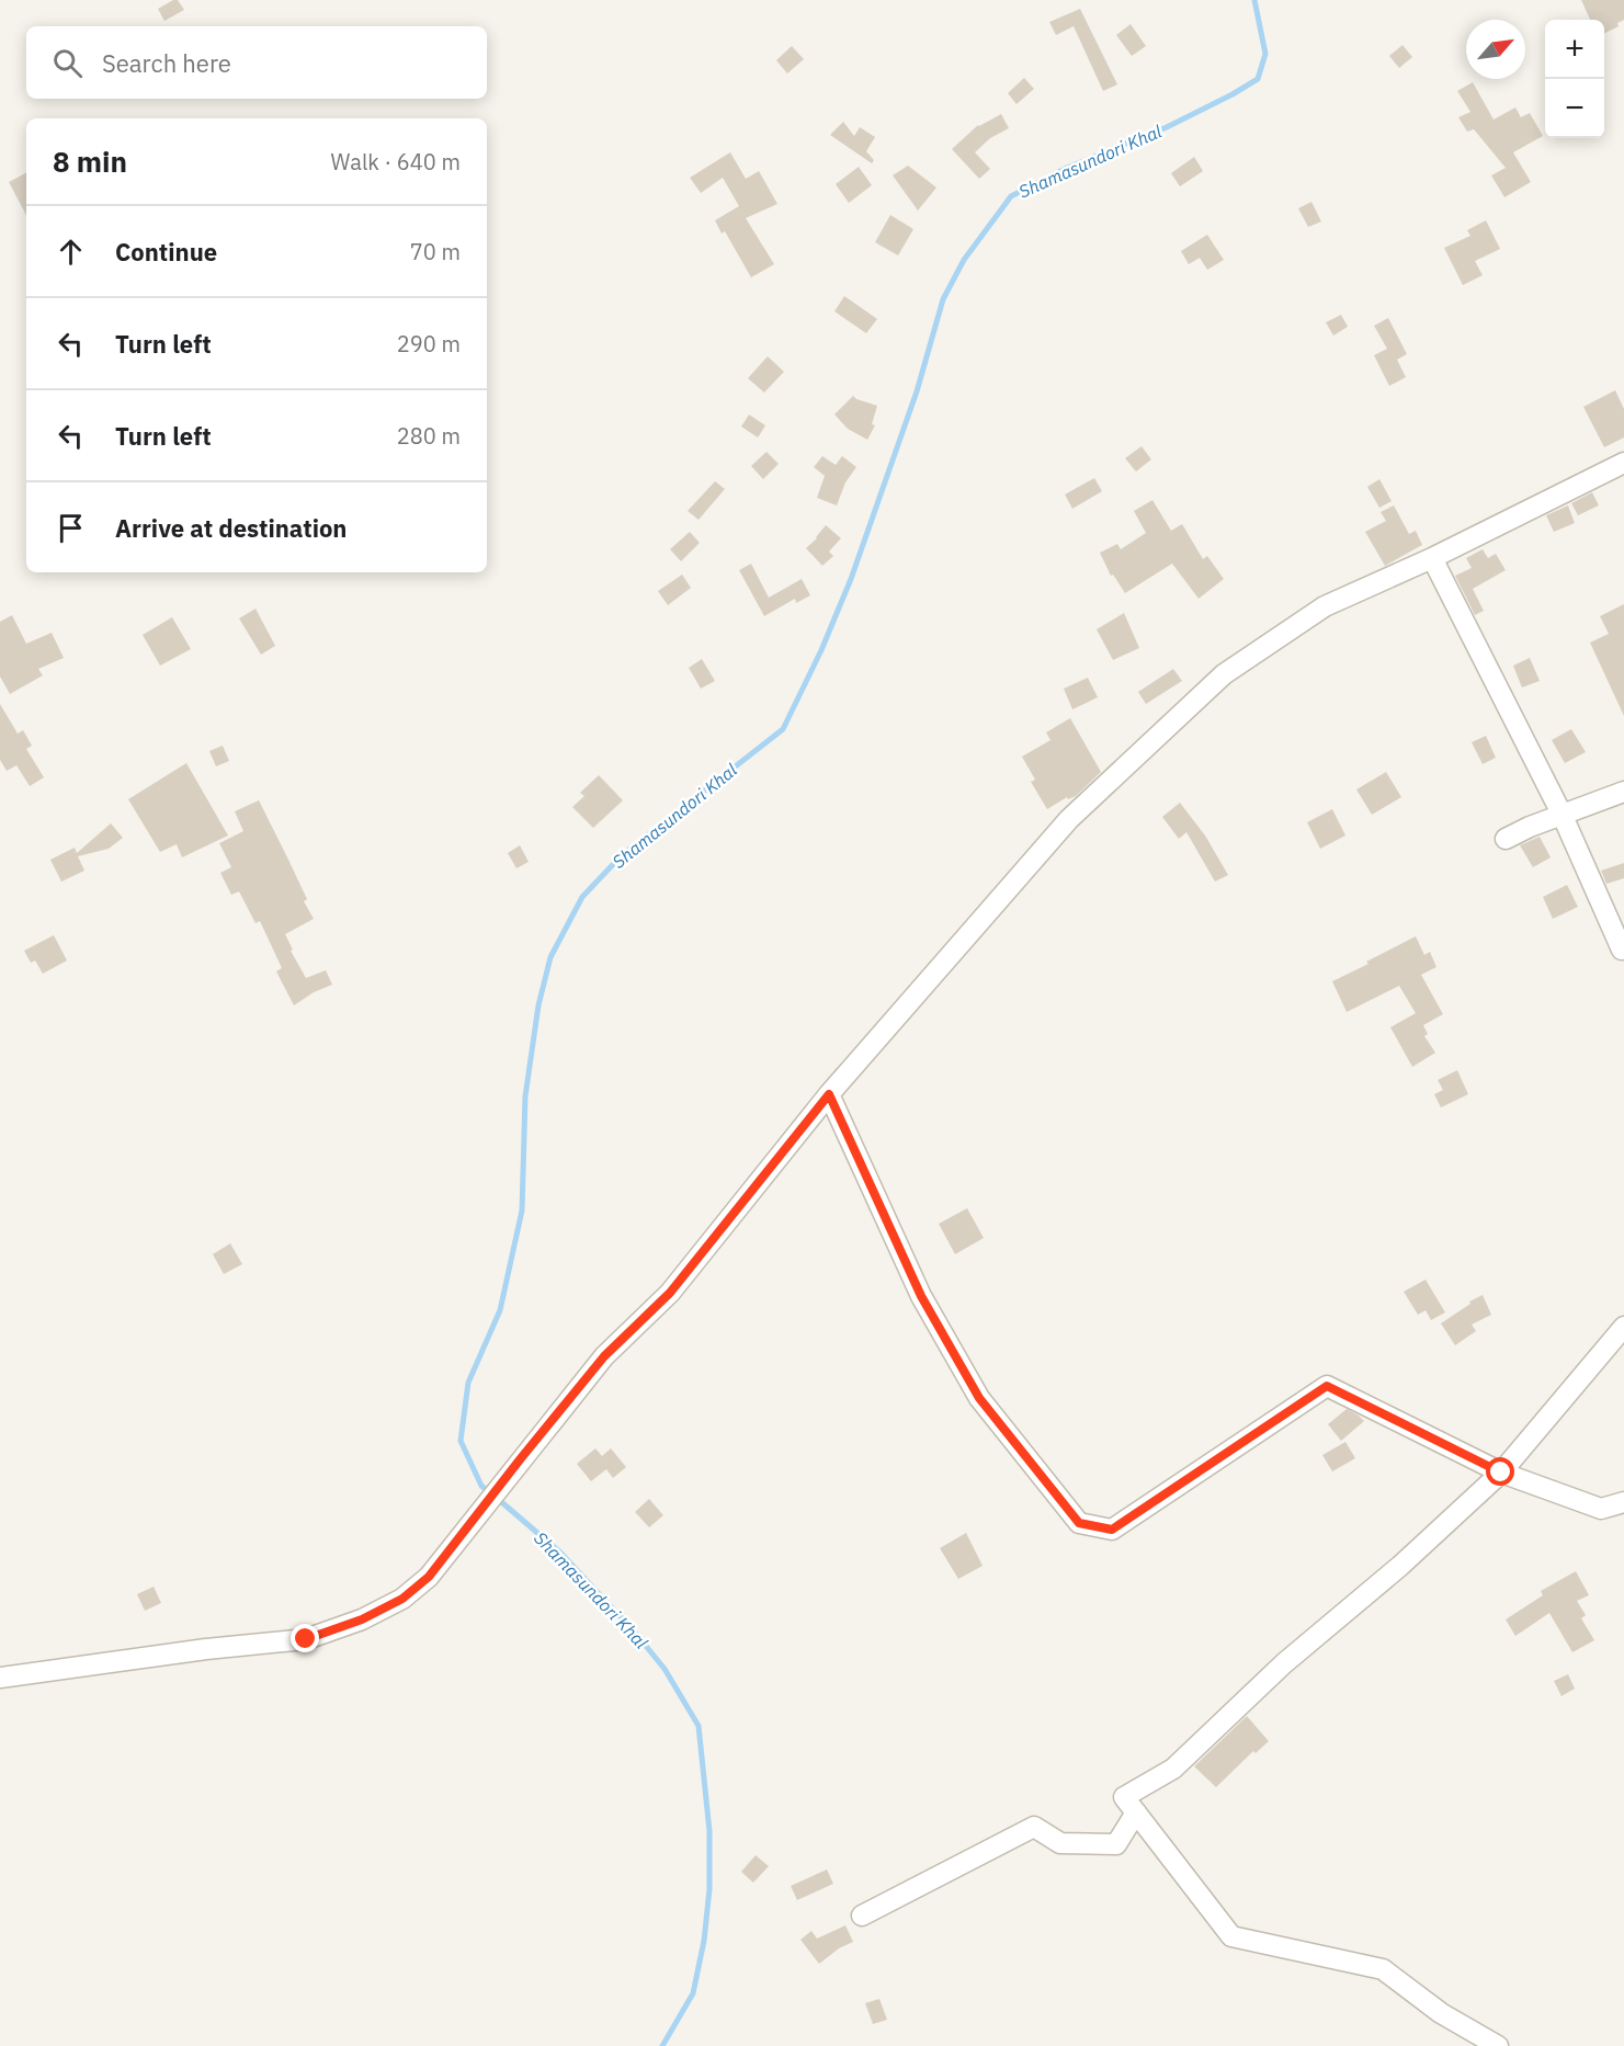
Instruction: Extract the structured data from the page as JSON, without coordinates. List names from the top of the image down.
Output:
{
  "water": ["Shamasundori Khal"],
  "north": "top right",
  "page": {
    "map_buttons": ["+", "−"],
    "search": "Search here",
    "heading": ["8 min", "Walk · 640 m"],
    "list": [
      ["Continue", "70 m"],
      ["Turn left", "290 m"],
      ["Turn left", "280 m"],
      "Arrive at destination"
    ]
  }
}
